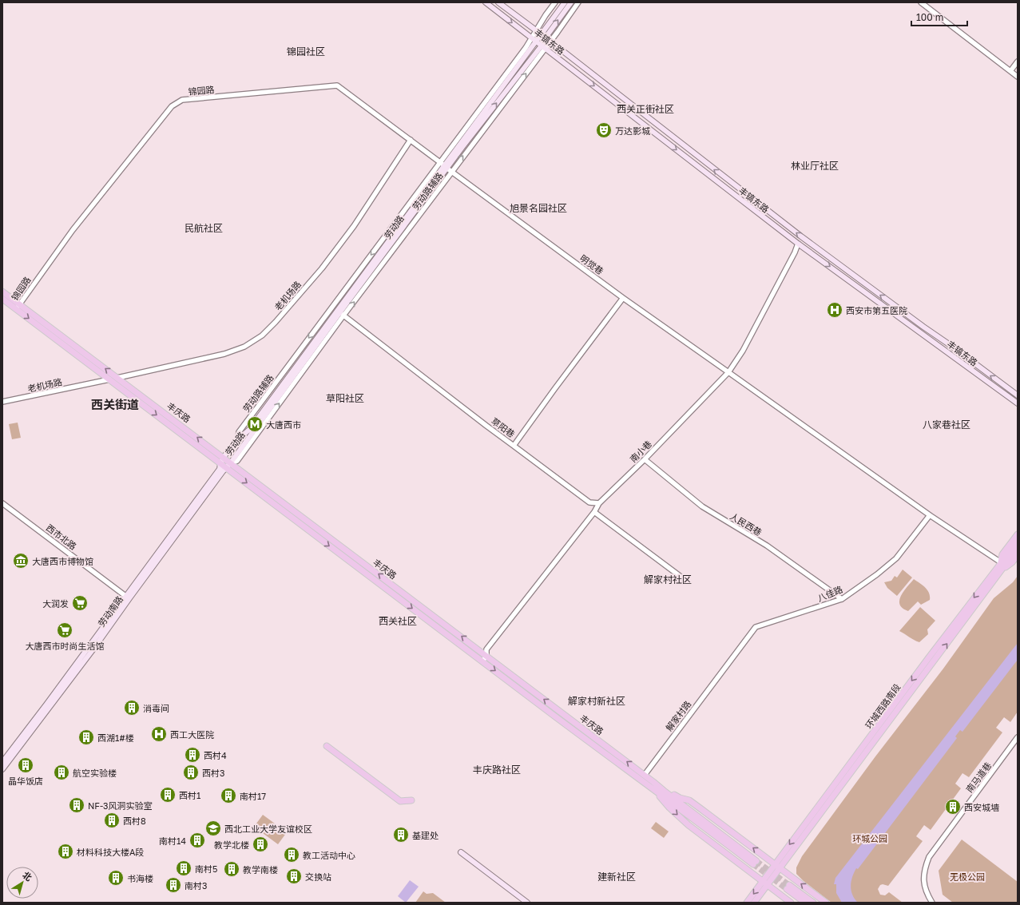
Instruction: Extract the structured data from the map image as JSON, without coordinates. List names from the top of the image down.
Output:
{
  "streets": {
    "main road": [
      "丰镐东路",
      "劳动路",
      "丰庆路",
      "劳动南路",
      "环城西路南段"
    ],
    "street": [
      "锦园路",
      "劳动路辅路",
      "明觉巷",
      "老机场路",
      "草阳巷",
      "南小巷",
      "人民西巷",
      "西市北路",
      "八佳路",
      "解家村路",
      "南马道巷"
    ]
  },
  "crossings": [
    ["丰镐东路", "劳动路辅路"],
    ["丰镐东路", "劳动路"],
    ["丰镐东路", "南小巷"],
    ["锦园路", "劳动路辅路"],
    ["锦园路", "劳动路"],
    ["锦园路", "明觉巷"],
    ["锦园路", "老机场路"],
    ["锦园路", "丰庆路"],
    ["劳动路辅路", "劳动路"],
    ["劳动路辅路", "明觉巷"],
    ["劳动路辅路", "草阳巷"],
    ["劳动路", "明觉巷"],
    ["劳动路", "丰庆路"],
    ["劳动路", "草阳巷"],
    ["劳动路", "劳动南路"],
    ["明觉巷", "草阳巷"],
    ["明觉巷", "南小巷"],
    ["老机场路", "丰庆路"],
    ["丰庆路", "南小巷"],
    ["丰庆路", "劳动南路"],
    ["丰庆路", "解家村路"],
    ["南小巷", "人民西巷"],
    ["人民西巷", "八佳路"],
    ["西市北路", "劳动南路"],
    ["八佳路", "解家村路"]
  ],
  "districts": [
    "锦园社区",
    "西关正街社区",
    "林业厅社区",
    "旭景名园社区",
    "民航社区",
    "草阳社区",
    "西关街道",
    "八家巷社区",
    "解家村社区",
    "西关社区",
    "解家村新社区",
    "丰庆路社区",
    "建新社区"
  ],
  "parks": ["环城公园", "无极公园"],
  "places": {
    "theatre": ["万达影城"],
    "hospital": ["西安市第五医院", "西工大医院"],
    "metro station": ["大唐西市"],
    "museum": ["大唐西市博物馆"],
    "supermarket": ["大润发", "大唐西市时尚生活馆"],
    "building": [
      "消毒间",
      "西湖1#楼",
      "西村4",
      "晶华饭店",
      "航空实验楼",
      "西村3",
      "西村1",
      "南村17",
      "NF-3风洞实验室",
      "西安城墙",
      "西村8",
      "基建处",
      "南村14",
      "教学北楼",
      "材料科技大楼A段",
      "教工活动中心",
      "南村5",
      "教学南楼",
      "交换站",
      "书海楼",
      "南村3"
    ],
    "school or university": ["西北工业大学友谊校区"]
  },
  "scale_bar": "100 m",
  "north": "top right"
}
